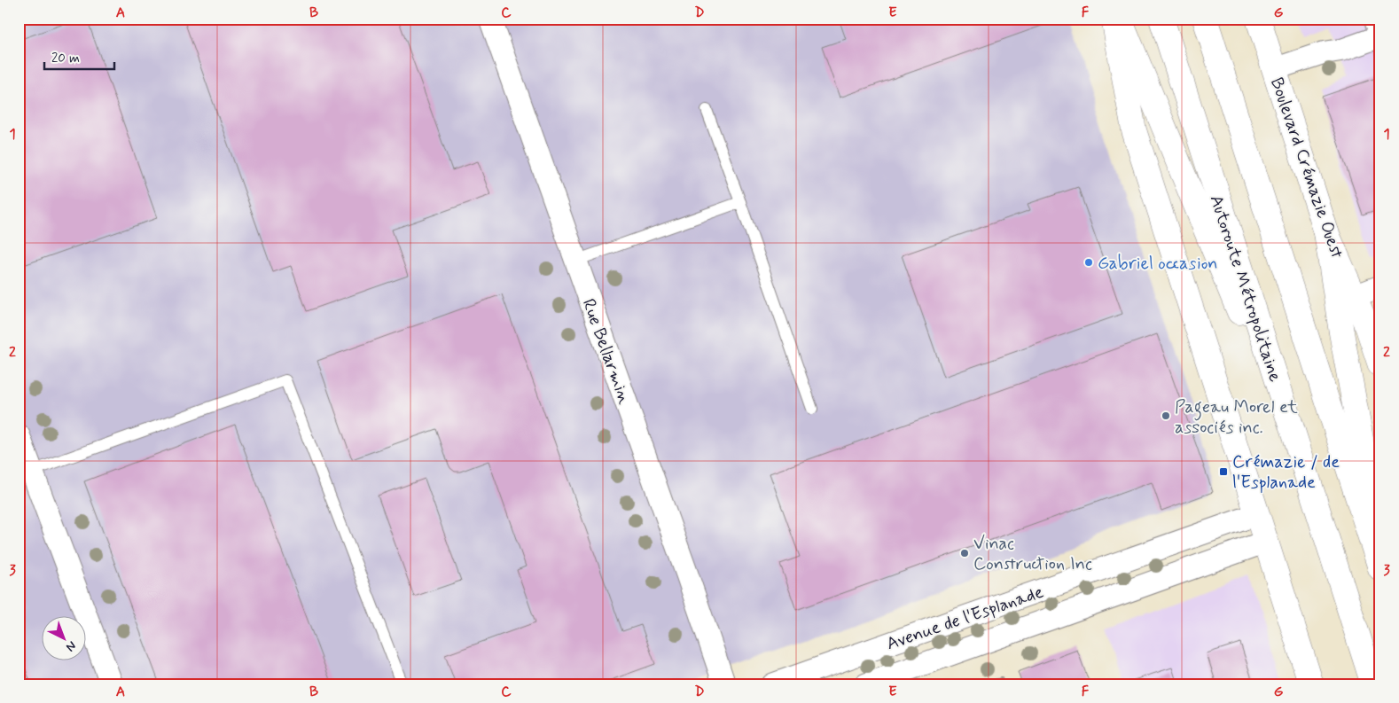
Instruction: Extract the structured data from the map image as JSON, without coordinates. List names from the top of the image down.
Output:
{
  "streets": {
    "main road": ["Boulevard Crémazie Ouest", "Autoroute Métropolitaine"],
    "street": ["Rue Bellarmin", "Avenue de l'Esplanade"]
  },
  "places": {
    "other": ["Gabriel occasion", "Pageau Morel et associés inc.", "Vinac Construction Inc"],
    "transit": ["Crémazie / de l'Esplanade"]
  },
  "scale_bar": "20 m",
  "north": "bottom right",
  "grid": {
    "columns": [
      "A",
      "B",
      "C",
      "D",
      "E",
      "F",
      "G"
    ],
    "rows": ["1", "2", "3"]
  }
}
